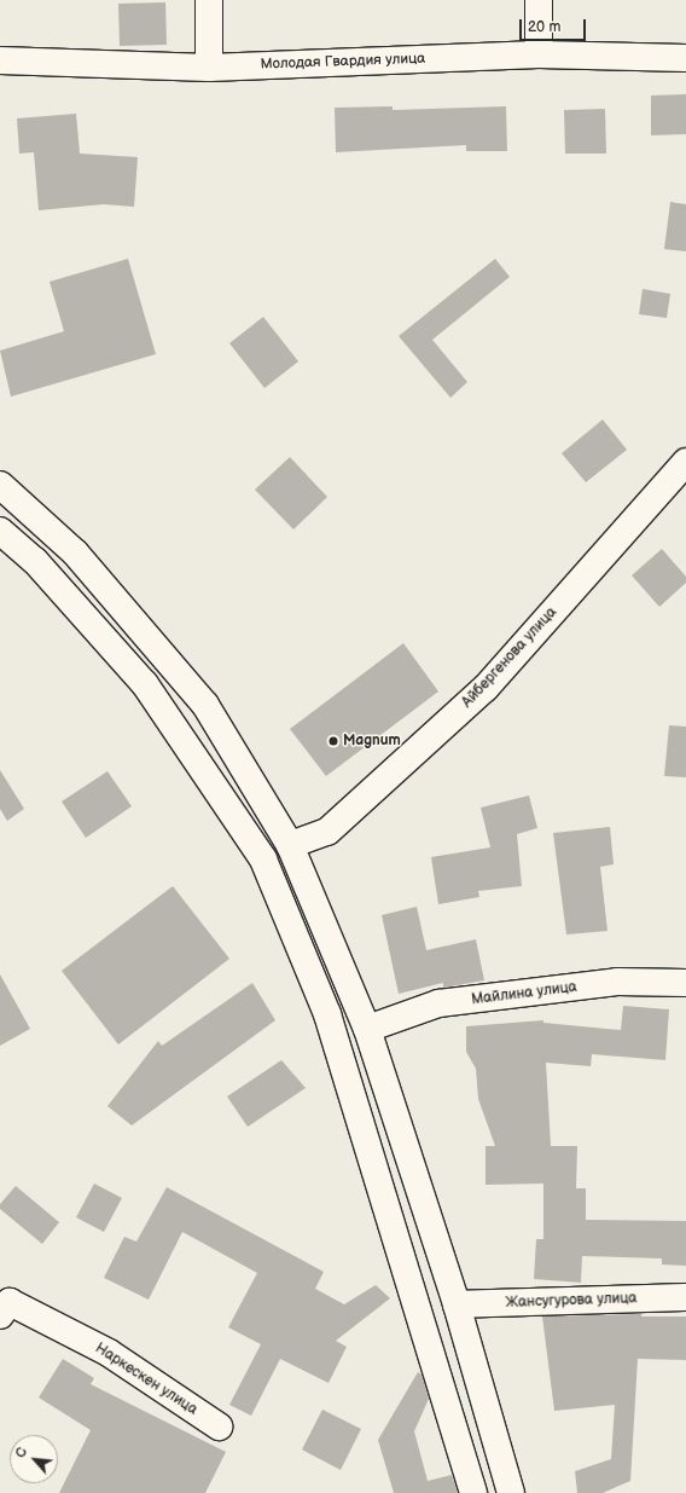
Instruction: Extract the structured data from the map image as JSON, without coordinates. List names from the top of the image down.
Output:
{
  "streets": {
    "main road": [
      "Молодая Гвардия улица",
      "Айбергенова улица",
      "Майлина улица",
      "Жансугурова улица",
      "Наркескен улица"
    ]
  },
  "places": ["Magnum"],
  "scale_bar": "20 m",
  "north": "top left"
}
